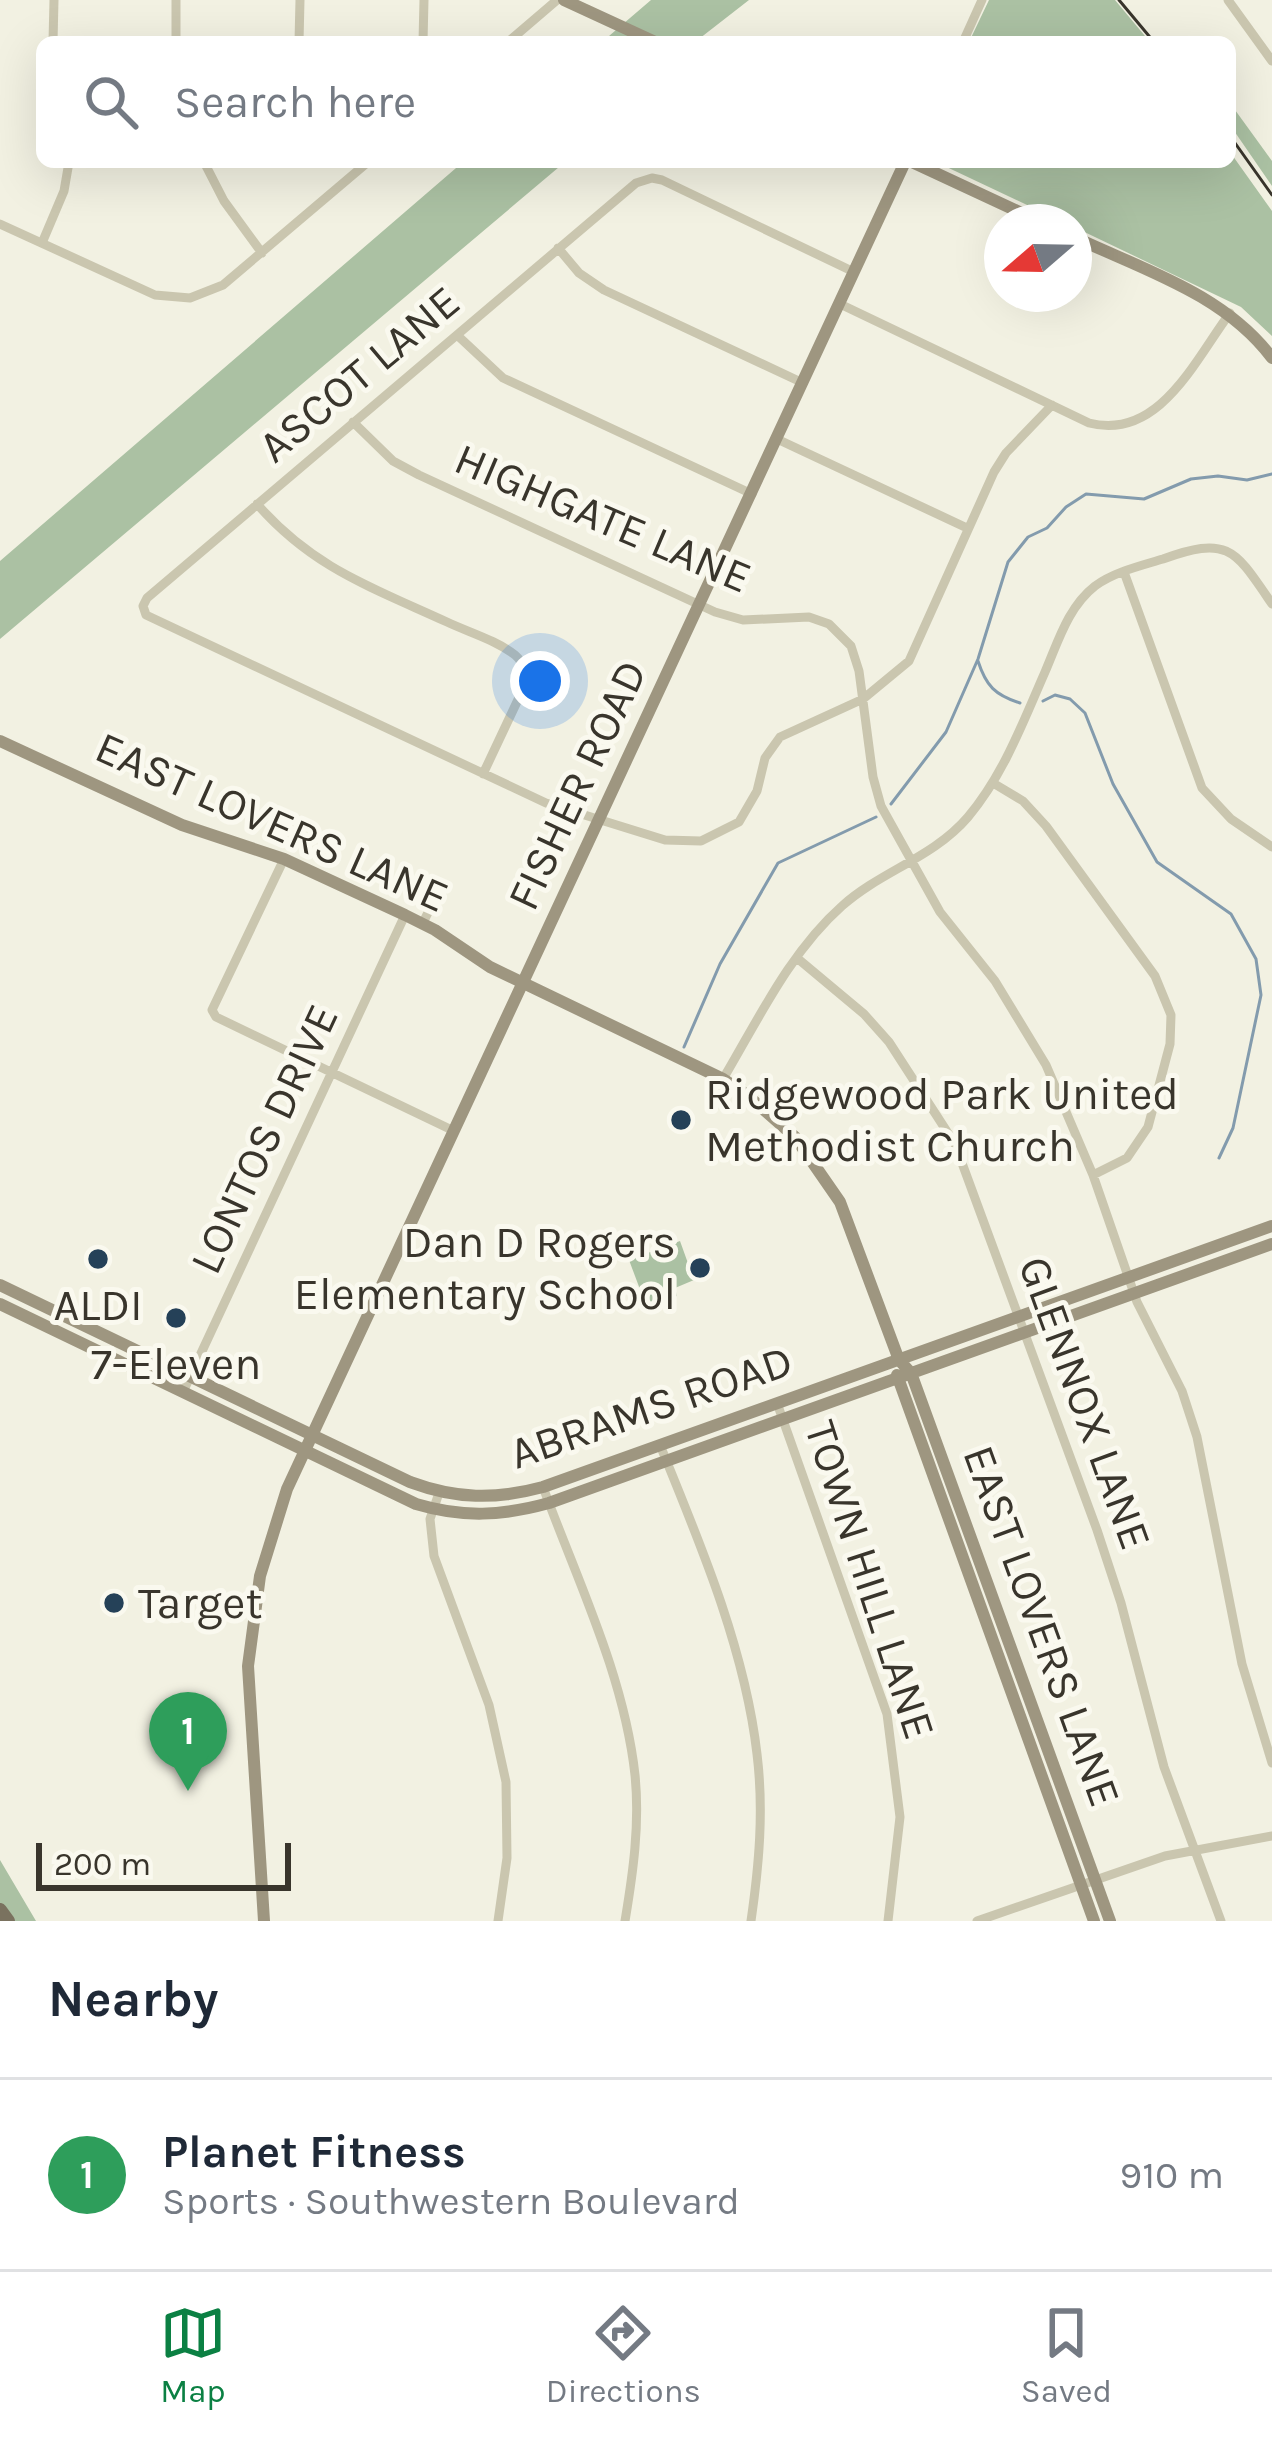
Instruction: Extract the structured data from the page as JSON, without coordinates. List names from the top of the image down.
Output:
{
  "streets": {
    "main road": ["FISHER ROAD", "EAST LOVERS LANE", "ABRAMS ROAD"],
    "street": [
      "ASCOT LANE",
      "HIGHGATE LANE",
      "LONTOS DRIVE",
      "GLENNOX LANE",
      "TOWN HILL LANE"
    ]
  },
  "crossings": [
    ["ASCOT LANE", "HIGHGATE LANE"],
    ["ASCOT LANE", "FISHER ROAD"],
    ["HIGHGATE LANE", "FISHER ROAD"],
    ["HIGHGATE LANE", "ABRAMS ROAD"],
    ["FISHER ROAD", "EAST LOVERS LANE"],
    ["FISHER ROAD", "ABRAMS ROAD"],
    ["EAST LOVERS LANE", "LONTOS DRIVE"],
    ["EAST LOVERS LANE", "ABRAMS ROAD"],
    ["LONTOS DRIVE", "ABRAMS ROAD"],
    ["GLENNOX LANE", "ABRAMS ROAD"],
    ["ABRAMS ROAD", "TOWN HILL LANE"]
  ],
  "places": [
    "Ridgewood Park United Methodist Church",
    "ALDI",
    "Dan D Rogers Elementary School",
    "7-Eleven",
    "Target"
  ],
  "scale_bar": "200 m",
  "north": "left",
  "page": {
    "search": "Search here",
    "pins": "1",
    "scale": "200 m",
    "heading": "Nearby",
    "list": [
      {
        "mark": "1",
        "name": "Planet Fitness",
        "note": "Sports · Southwestern Boulevard",
        "value": "910 m"
      }
    ],
    "nav": ["Map", "Directions", "Saved"]
  }
}
